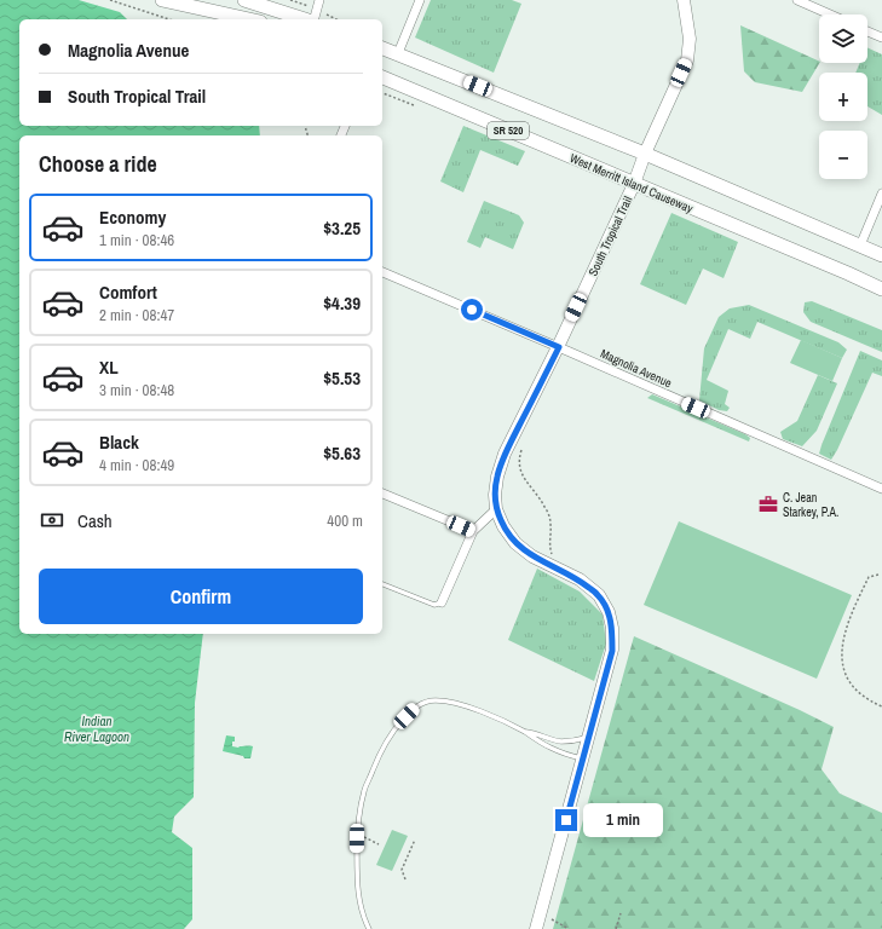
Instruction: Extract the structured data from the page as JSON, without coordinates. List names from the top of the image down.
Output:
{
  "streets": {
    "main road": ["SR 520", "West Merritt Island Causeway"],
    "street": ["South Tropical Trail", "Magnolia Avenue"]
  },
  "crossings": [
    ["SR 520", "South Tropical Trail"],
    ["West Merritt Island Causeway", "South Tropical Trail"],
    ["South Tropical Trail", "Magnolia Avenue"]
  ],
  "water": ["Indian River Lagoon"],
  "places": {
    "office": ["C. Jean Starkey, P.A."]
  },
  "page": {
    "map_buttons": ["+", "−"],
    "banner": ["Magnolia Avenue", "South Tropical Trail"],
    "heading": "Choose a ride",
    "list": [
      {
        "name": "Economy",
        "note": "1 min · 08:46",
        "value": "$3.25"
      },
      {
        "name": "Comfort",
        "note": "2 min · 08:47",
        "value": "$4.39"
      },
      {
        "name": "XL",
        "note": "3 min · 08:48",
        "value": "$5.53"
      },
      {
        "name": "Black",
        "note": "4 min · 08:49",
        "value": "$5.63"
      }
    ],
    "pay": ["Cash", "400 m"],
    "buttons": "Confirm",
    "bubble": "1 min"
  }
}
